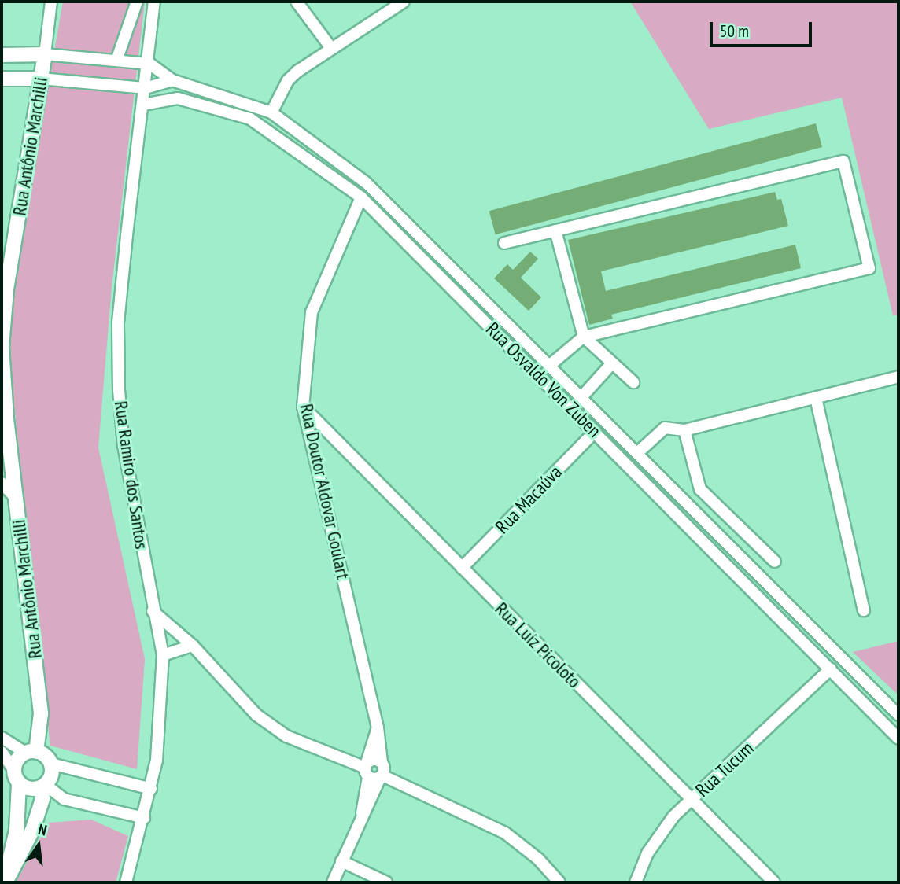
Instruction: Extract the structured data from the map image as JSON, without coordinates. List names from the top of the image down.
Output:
{
  "streets": {
    "street": [
      "Rua Antônio Marchilli",
      "Rua Osvaldo Von Zuben",
      "Rua Ramiro dos Santos",
      "Rua Doutor Aldovar Goulart",
      "Rua Macaúva",
      "Rua Luíz Picoloto",
      "Rua Tucum"
    ]
  },
  "crossings": [
    ["Rua Osvaldo Von Zuben", "Rua Ramiro dos Santos"],
    ["Rua Osvaldo Von Zuben", "Rua Doutor Aldovar Goulart"],
    ["Rua Osvaldo Von Zuben", "Rua Macaúva"],
    ["Rua Osvaldo Von Zuben", "Rua Tucum"],
    ["Rua Doutor Aldovar Goulart", "Rua Luíz Picoloto"],
    ["Rua Macaúva", "Rua Luíz Picoloto"],
    ["Rua Luíz Picoloto", "Rua Tucum"]
  ],
  "scale_bar": "50 m",
  "north": "top"
}
